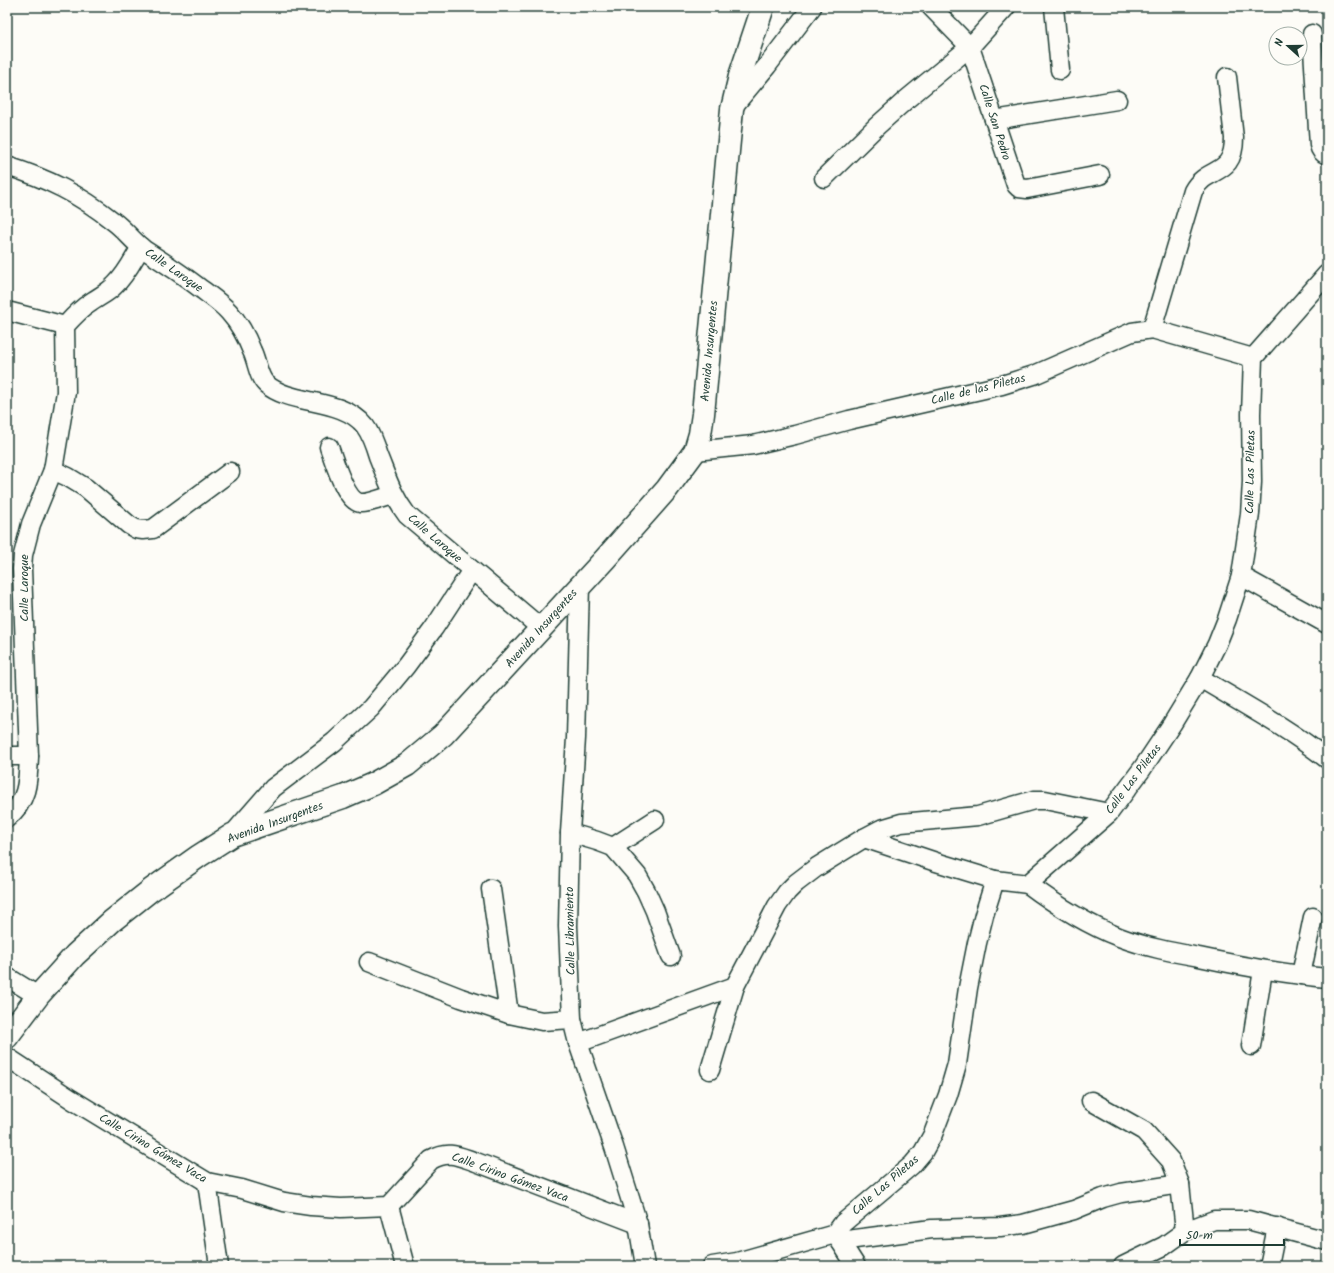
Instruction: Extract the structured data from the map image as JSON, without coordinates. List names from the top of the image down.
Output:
{
  "streets": {
    "main road": ["Avenida Insurgentes"],
    "street": [
      "Calle San Pedro",
      "Calle Laroque",
      "Calle de las Piletas",
      "Calle Las Piletas",
      "Calle Libramiento",
      "Calle Cirino Gómez Vaca"
    ]
  },
  "crossings": [
    ["Calle Laroque", "Avenida Insurgentes"],
    ["Avenida Insurgentes", "Calle de las Piletas"],
    ["Avenida Insurgentes", "Calle Libramiento"],
    ["Calle de las Piletas", "Calle Las Piletas"],
    ["Calle Libramiento", "Calle Cirino Gómez Vaca"]
  ],
  "scale_bar": "50 m",
  "north": "left"
}
